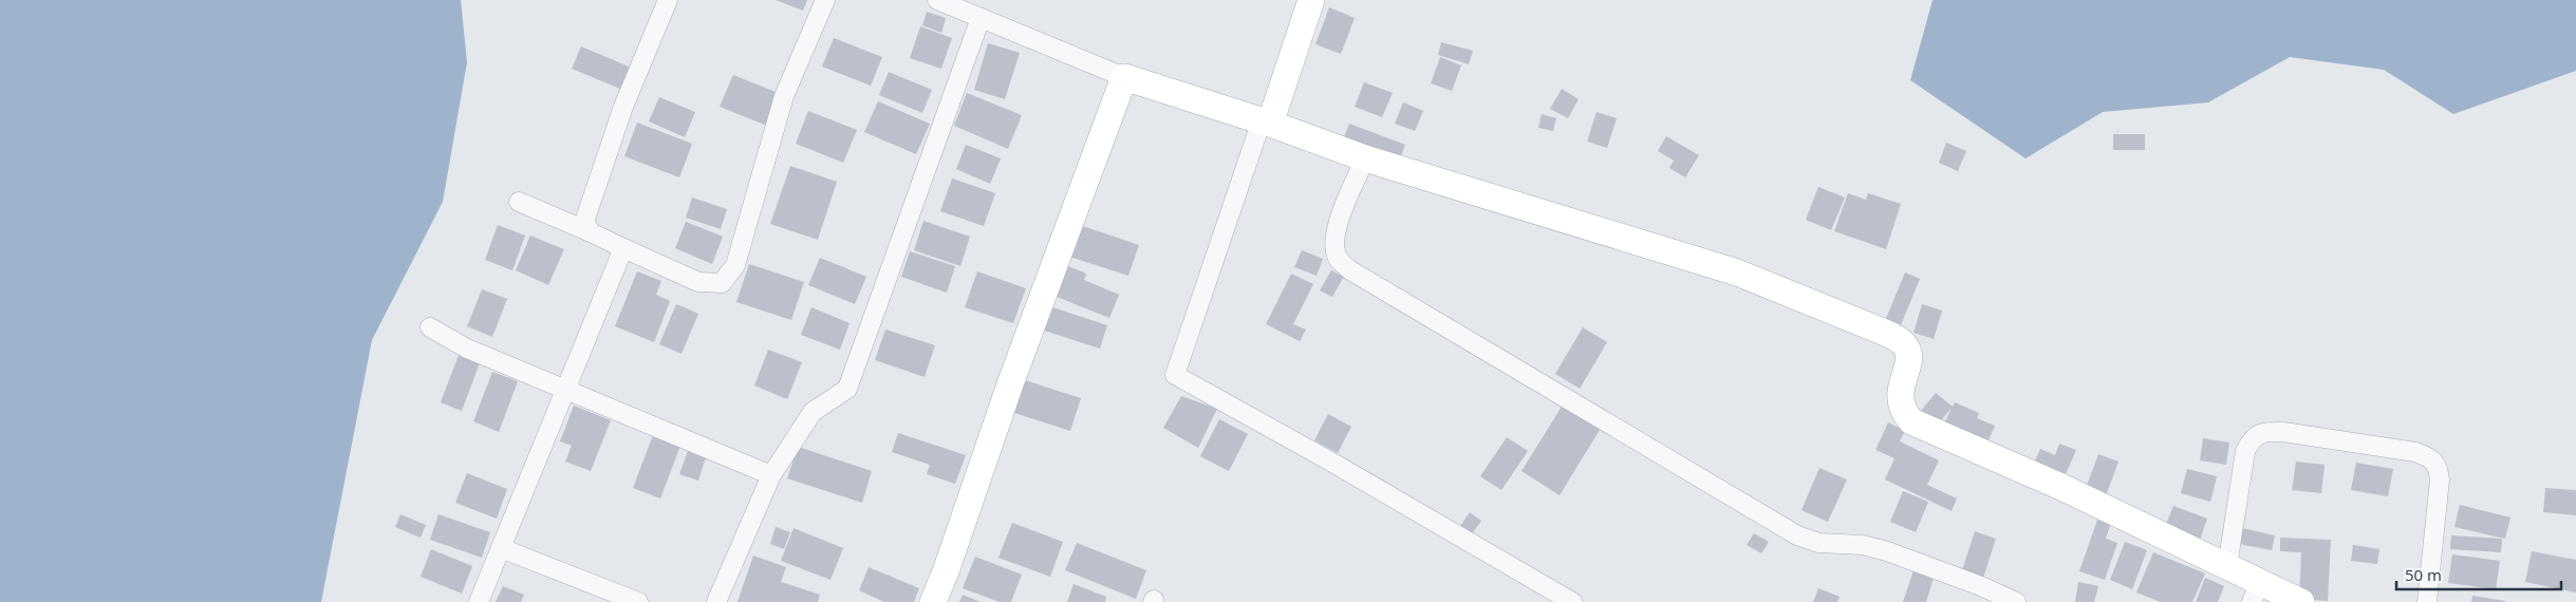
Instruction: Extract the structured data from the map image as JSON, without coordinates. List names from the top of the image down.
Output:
{
  "scale_bar": "50 m"
}
